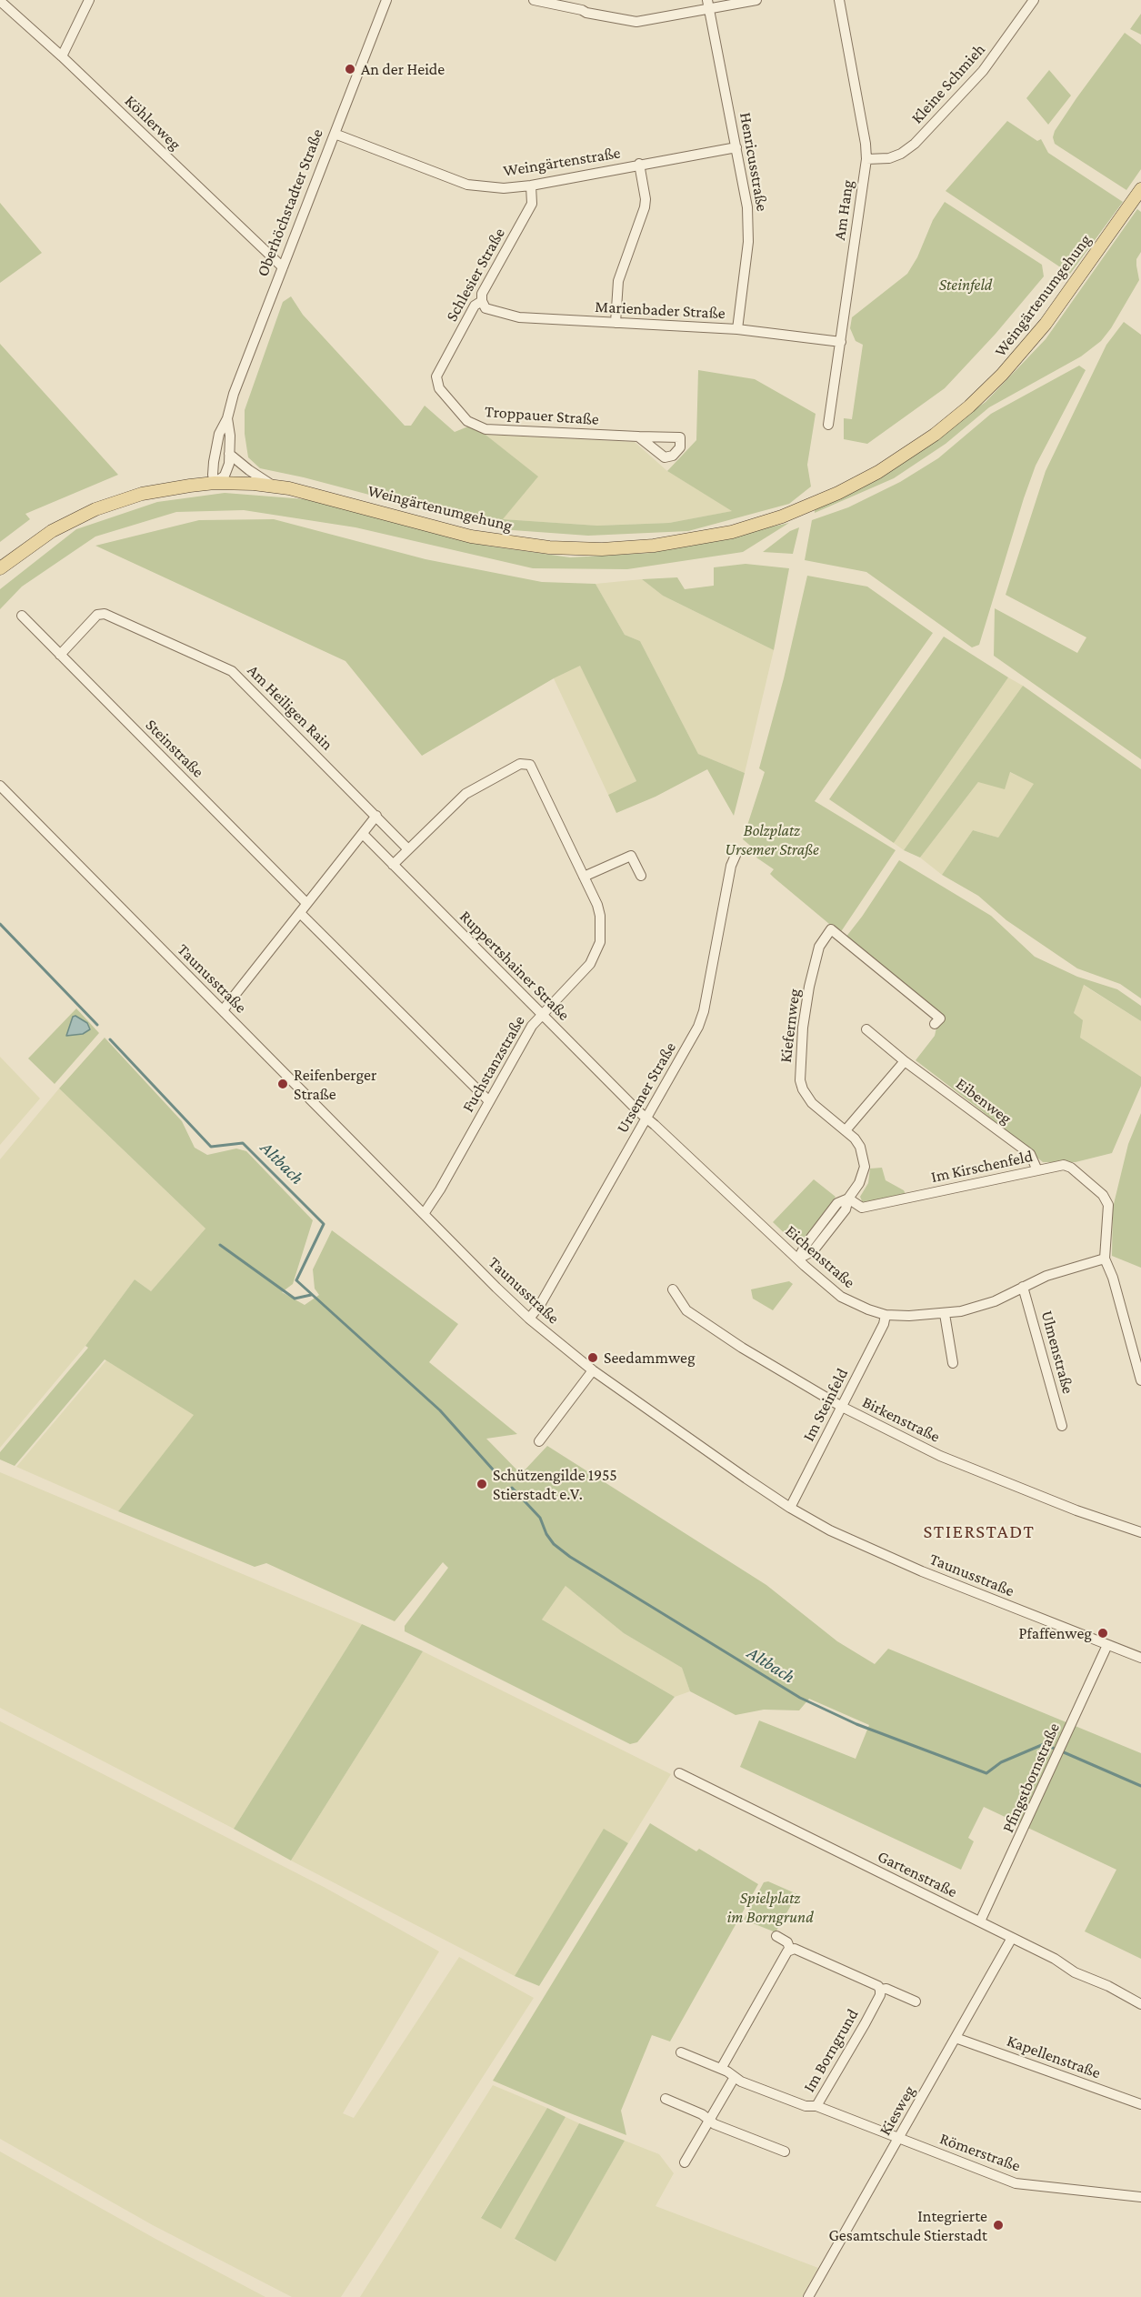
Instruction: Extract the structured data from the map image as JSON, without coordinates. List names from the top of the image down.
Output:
{
  "streets": {
    "main road": ["Weingärtenumgehung"],
    "street": [
      "Kleine Schmieh",
      "Köhlerweg",
      "Weingärtenstraße",
      "Henricusstraße",
      "Oberhöchstadter Straße",
      "Am Hang",
      "Schlesier Straße",
      "Marienbader Straße",
      "Troppauer Straße",
      "Am Heiligen Rain",
      "Steinstraße",
      "Ruppertshainer Straße",
      "Taunusstraße",
      "Kiefernweg",
      "Fuchstanzstraße",
      "Ursemer Straße",
      "Eibenweg",
      "Im Kirschenfeld",
      "Eichenstraße",
      "Ulmenstraße",
      "Im Steinfeld",
      "Birkenstraße",
      "Pfingstbornstraße",
      "Gartenstraße",
      "Im Borngrund",
      "Kapellenstraße",
      "Kiesweg",
      "Römerstraße"
    ]
  },
  "crossings": [
    ["Kleine Schmieh", "Am Hang"],
    ["Köhlerweg", "Oberhöchstadter Straße"],
    ["Weingärtenstraße", "Henricusstraße"],
    ["Weingärtenstraße", "Oberhöchstadter Straße"],
    ["Weingärtenstraße", "Schlesier Straße"],
    ["Henricusstraße", "Marienbader Straße"],
    ["Oberhöchstadter Straße", "Weingärtenumgehung"],
    ["Am Hang", "Marienbader Straße"],
    ["Schlesier Straße", "Marienbader Straße"],
    ["Schlesier Straße", "Troppauer Straße"],
    ["Am Heiligen Rain", "Steinstraße"],
    ["Ruppertshainer Straße", "Fuchstanzstraße"],
    ["Ruppertshainer Straße", "Ursemer Straße"],
    ["Ruppertshainer Straße", "Eichenstraße"],
    ["Taunusstraße", "Fuchstanzstraße"],
    ["Taunusstraße", "Ursemer Straße"],
    ["Taunusstraße", "Im Steinfeld"],
    ["Taunusstraße", "Pfingstbornstraße"],
    ["Kiefernweg", "Im Kirschenfeld"],
    ["Kiefernweg", "Eichenstraße"],
    ["Ursemer Straße", "Eichenstraße"],
    ["Eibenweg", "Im Kirschenfeld"],
    ["Im Kirschenfeld", "Eichenstraße"],
    ["Eichenstraße", "Ulmenstraße"],
    ["Eichenstraße", "Im Steinfeld"],
    ["Im Steinfeld", "Birkenstraße"],
    ["Pfingstbornstraße", "Gartenstraße"],
    ["Gartenstraße", "Kiesweg"],
    ["Im Borngrund", "Römerstraße"],
    ["Kapellenstraße", "Kiesweg"],
    ["Kiesweg", "Römerstraße"]
  ],
  "districts": ["STIERSTADT"],
  "water": ["Altbach"],
  "parks": ["Steinfeld", "Bolzplatz Ursemer Straße", "Spielplatz im Borngrund"],
  "places": [
    "An der Heide",
    "Reifenberger Straße",
    "Seedammweg",
    "Schützengilde 1955 Stierstadt e.V.",
    "Pfaffenweg",
    "Integrierte Gesamtschule Stierstadt"
  ]
}
